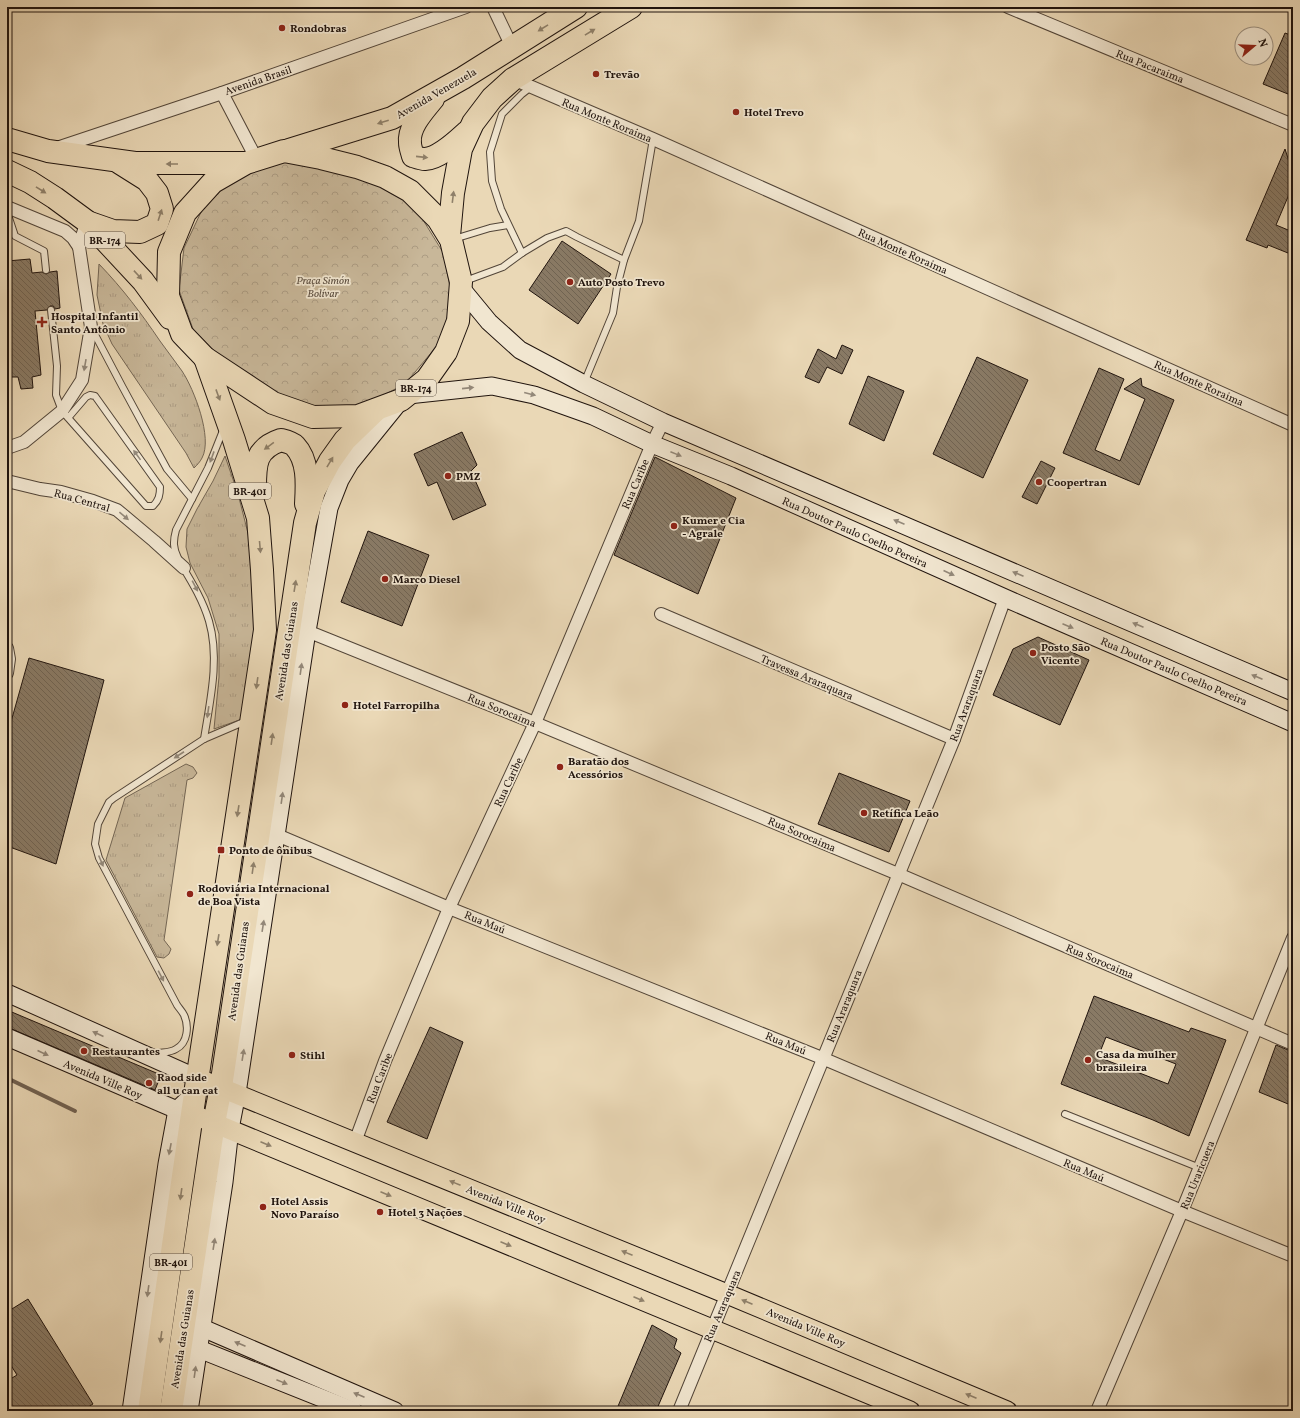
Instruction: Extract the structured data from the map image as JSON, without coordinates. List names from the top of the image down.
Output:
{
  "streets": {
    "highway": [
      "Avenida Venezuela",
      "BR-174",
      "BR-401",
      "Avenida das Guianas"
    ],
    "main road": ["Rua Doutor Paulo Coelho Pereira", "Avenida Ville Roy"],
    "street": [
      "Rua Pacaraima",
      "Avenida Brasil",
      "Rua Monte Roraima",
      "Rua Caribe",
      "Rua Central",
      "Travessa Araraquara",
      "Rua Araraquara",
      "Rua Sorocaima",
      "Rua Maú",
      "Rua Uraricuera"
    ]
  },
  "crossings": [
    ["Avenida Brasil", "BR-174"],
    ["Avenida Venezuela", "BR-174"],
    ["Rua Monte Roraima", "BR-174"],
    ["BR-174", "Rua Doutor Paulo Coelho Pereira"],
    ["BR-174", "Avenida das Guianas"],
    ["Rua Caribe", "Rua Doutor Paulo Coelho Pereira"],
    ["Rua Caribe", "Rua Sorocaima"],
    ["Rua Caribe", "Rua Maú"],
    ["Rua Caribe", "Avenida Ville Roy"],
    ["Rua Doutor Paulo Coelho Pereira", "Rua Araraquara"],
    ["Avenida das Guianas", "Rua Sorocaima"],
    ["Avenida das Guianas", "Rua Maú"],
    ["Avenida das Guianas", "Avenida Ville Roy"],
    ["Travessa Araraquara", "Rua Araraquara"],
    ["Rua Araraquara", "Rua Sorocaima"],
    ["Rua Araraquara", "Rua Maú"],
    ["Rua Araraquara", "Avenida Ville Roy"],
    ["Rua Sorocaima", "Rua Uraricuera"],
    ["Rua Maú", "Rua Uraricuera"]
  ],
  "one_way": ["Rua Central"],
  "parks": ["Praça Simón Bolívar"],
  "places": {
    "other": [
      "Rondobras",
      "Trevão",
      "Hotel Trevo",
      "Auto Posto Trevo",
      "PMZ",
      "Coopertran",
      "Kumer e Cia - Agrale",
      "Marco Diesel",
      "Posto São Vicente",
      "Hotel Farropilha",
      "Baratão dos Acessórios",
      "Retífica Leão",
      "Rodoviária Internacional de Boa Vista",
      "Restaurantes",
      "Stihl",
      "Casa da mulher brasileira",
      "Raod side all u can eat",
      "Hotel Assis Novo Paraíso",
      "Hotel 3 Nações"
    ],
    "health": ["Hospital Infantil Santo Antônio"],
    "transit": ["Ponto de ônibus"]
  },
  "north": "right"
}
